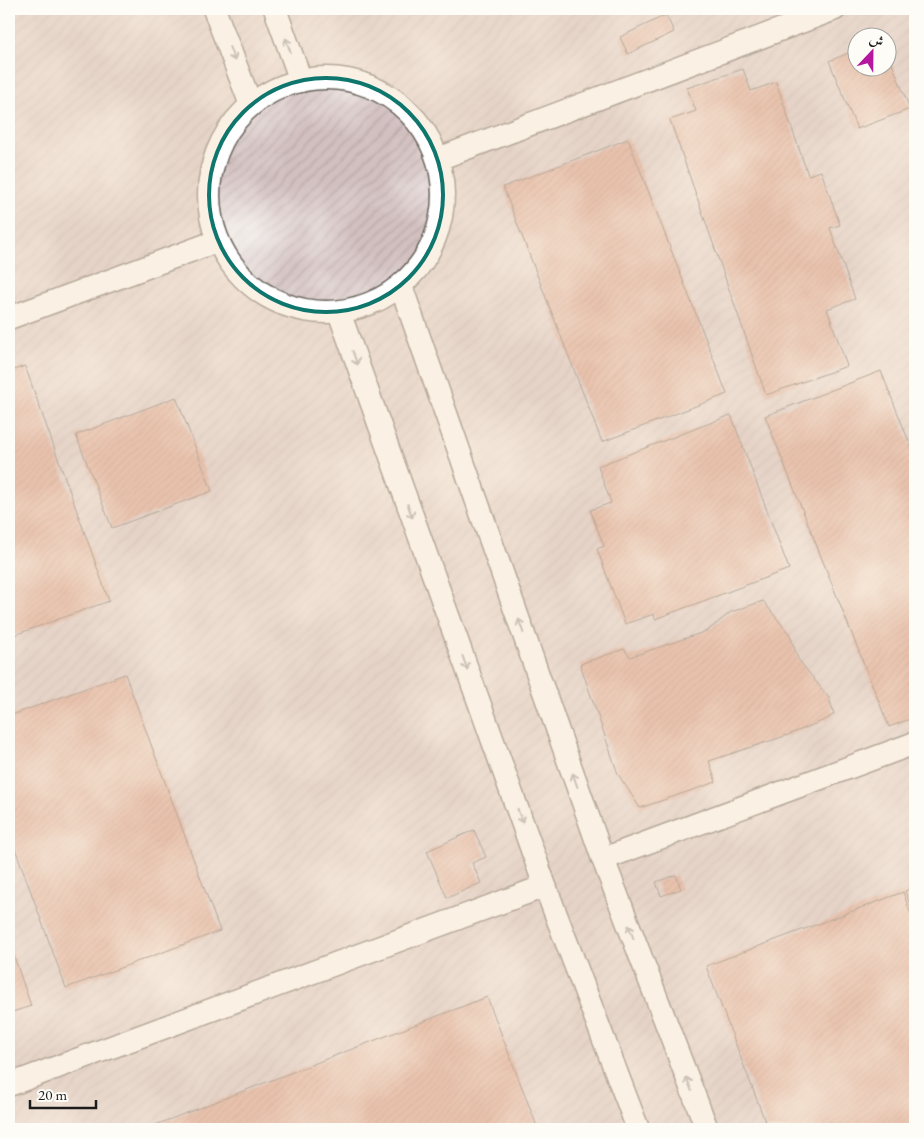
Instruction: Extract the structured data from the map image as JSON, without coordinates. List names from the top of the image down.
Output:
{
  "scale_bar": "20 m",
  "north": "top"
}
